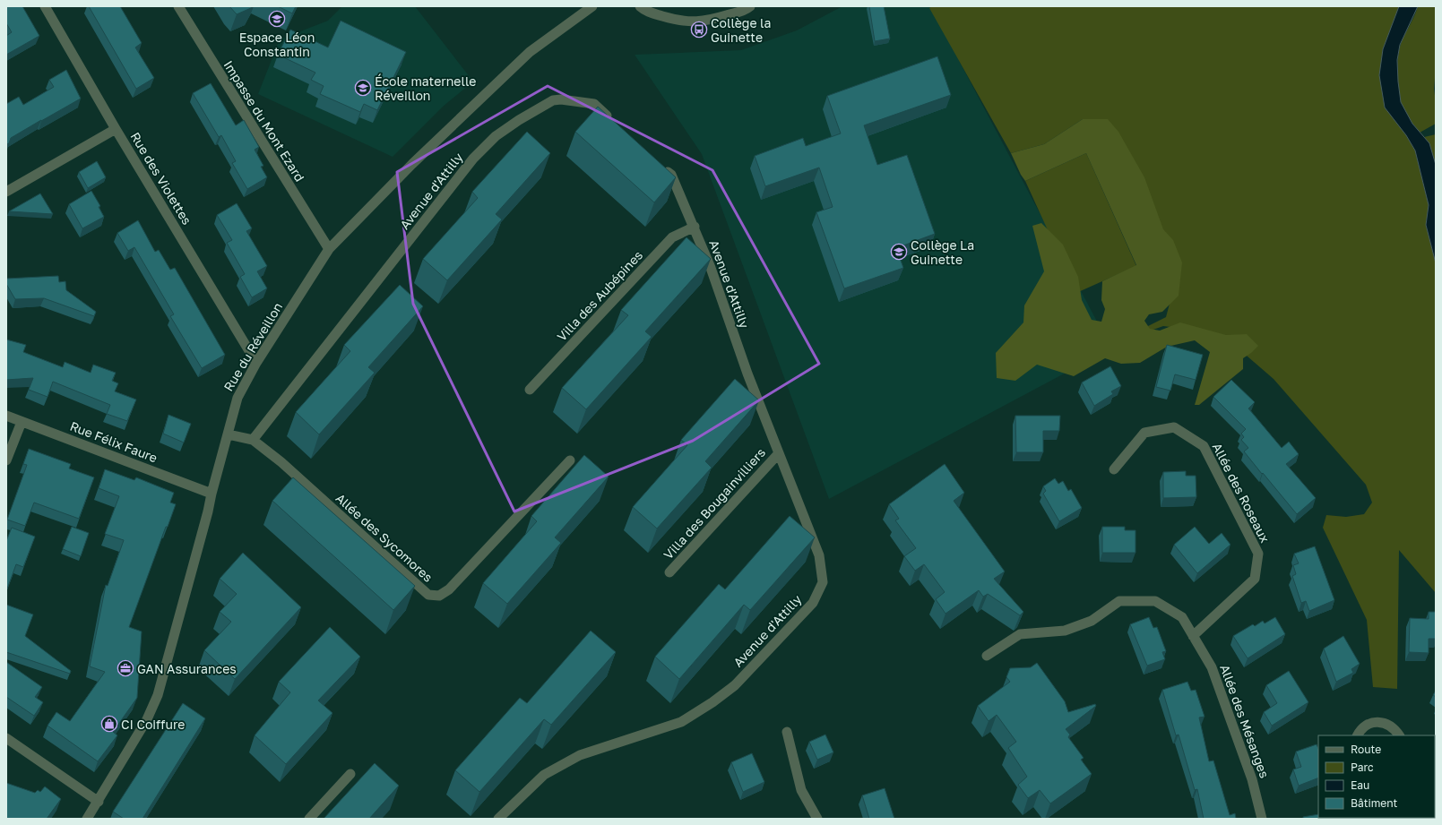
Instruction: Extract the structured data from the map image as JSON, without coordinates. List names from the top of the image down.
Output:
{
  "streets": {
    "street": [
      "Impasse du Mont Ezard",
      "Rue des Violettes",
      "Avenue d'Attilly",
      "Villa des Aubépines",
      "Rue du Réveillon",
      "Rue Félix Faure",
      "Allée des Roseaux",
      "Villa des Bougainvilliers",
      "Allée des Sycomores",
      "Allée des Mésanges"
    ]
  },
  "crossings": [
    ["Impasse du Mont Ezard", "Rue du Réveillon"],
    ["Rue des Violettes", "Rue du Réveillon"],
    ["Avenue d'Attilly", "Villa des Aubépines"],
    ["Avenue d'Attilly", "Villa des Bougainvilliers"],
    ["Avenue d'Attilly", "Allée des Sycomores"],
    ["Rue du Réveillon", "Rue Félix Faure"],
    ["Allée des Roseaux", "Allée des Mésanges"]
  ],
  "places": {
    "school or university": ["Espace Léon Constantin", "École maternelle Réveillon", "Collège La Guinette"],
    "bus stop": ["Collège la Guinette"],
    "office": ["GAN Assurances"],
    "shop": ["CI Coiffure"]
  },
  "legend": [
    "Route",
    "Parc",
    "Eau",
    "Bâtiment"
  ]
}
